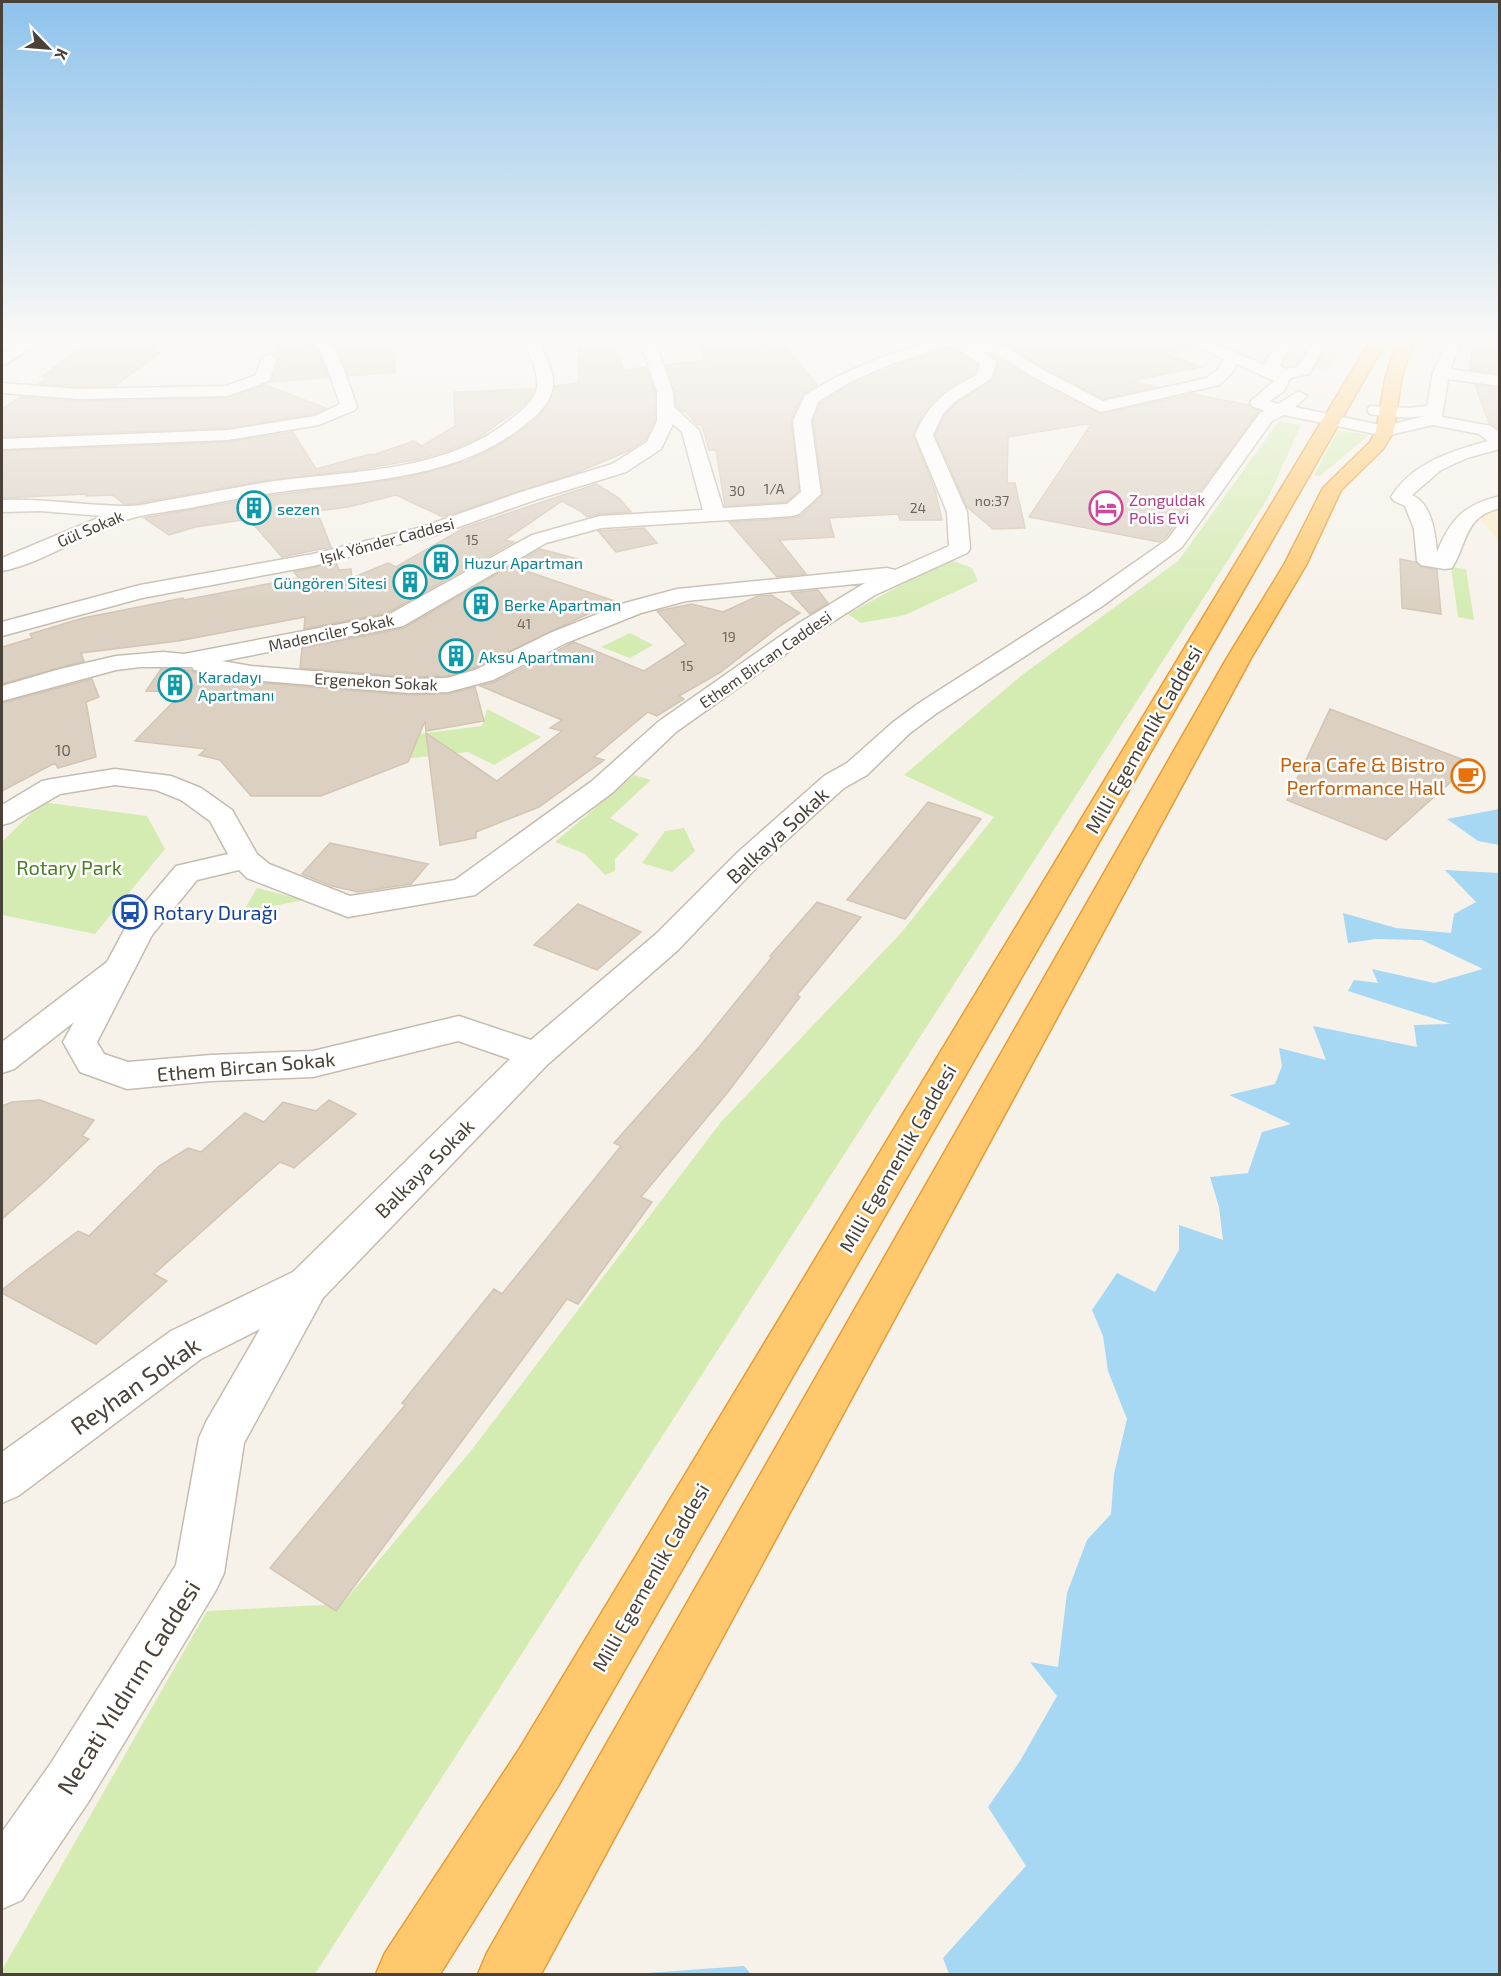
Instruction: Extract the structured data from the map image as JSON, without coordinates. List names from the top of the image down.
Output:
{
  "streets": {
    "highway": ["Milli Egemenlik Caddesi"],
    "street": [
      "Gül Sokak",
      "Işık Yönder Caddesi",
      "Madenciler Sokak",
      "Ethem Bircan Caddesi",
      "Ergenekon Sokak",
      "Balkaya Sokak",
      "Ethem Bircan Sokak",
      "Reyhan Sokak",
      "Necati Yıldırım Caddesi"
    ]
  },
  "crossings": [
    ["Madenciler Sokak", "Ergenekon Sokak"],
    ["Ethem Bircan Caddesi", "Ergenekon Sokak"],
    ["Balkaya Sokak", "Ethem Bircan Sokak"],
    ["Balkaya Sokak", "Reyhan Sokak"],
    ["Balkaya Sokak", "Necati Yıldırım Caddesi"],
    ["Reyhan Sokak", "Necati Yıldırım Caddesi"]
  ],
  "parks": ["Rotary Park"],
  "places": {
    "building": [
      "sezen",
      "Huzur Apartman",
      "Güngören Sitesi",
      "Berke Apartman",
      "Aksu Apartmanı",
      "Karadayı Apartmanı"
    ],
    "hotel": ["Zonguldak Polis Evi"],
    "cafe": ["Pera Cafe & Bistro Performance Hall"],
    "bus stop": ["Rotary Durağı"]
  },
  "house_numbers": [
    "1/A",
    "30",
    "no:37",
    "24",
    "15",
    "41",
    "19",
    "15",
    "10"
  ],
  "north": "bottom right"
}
